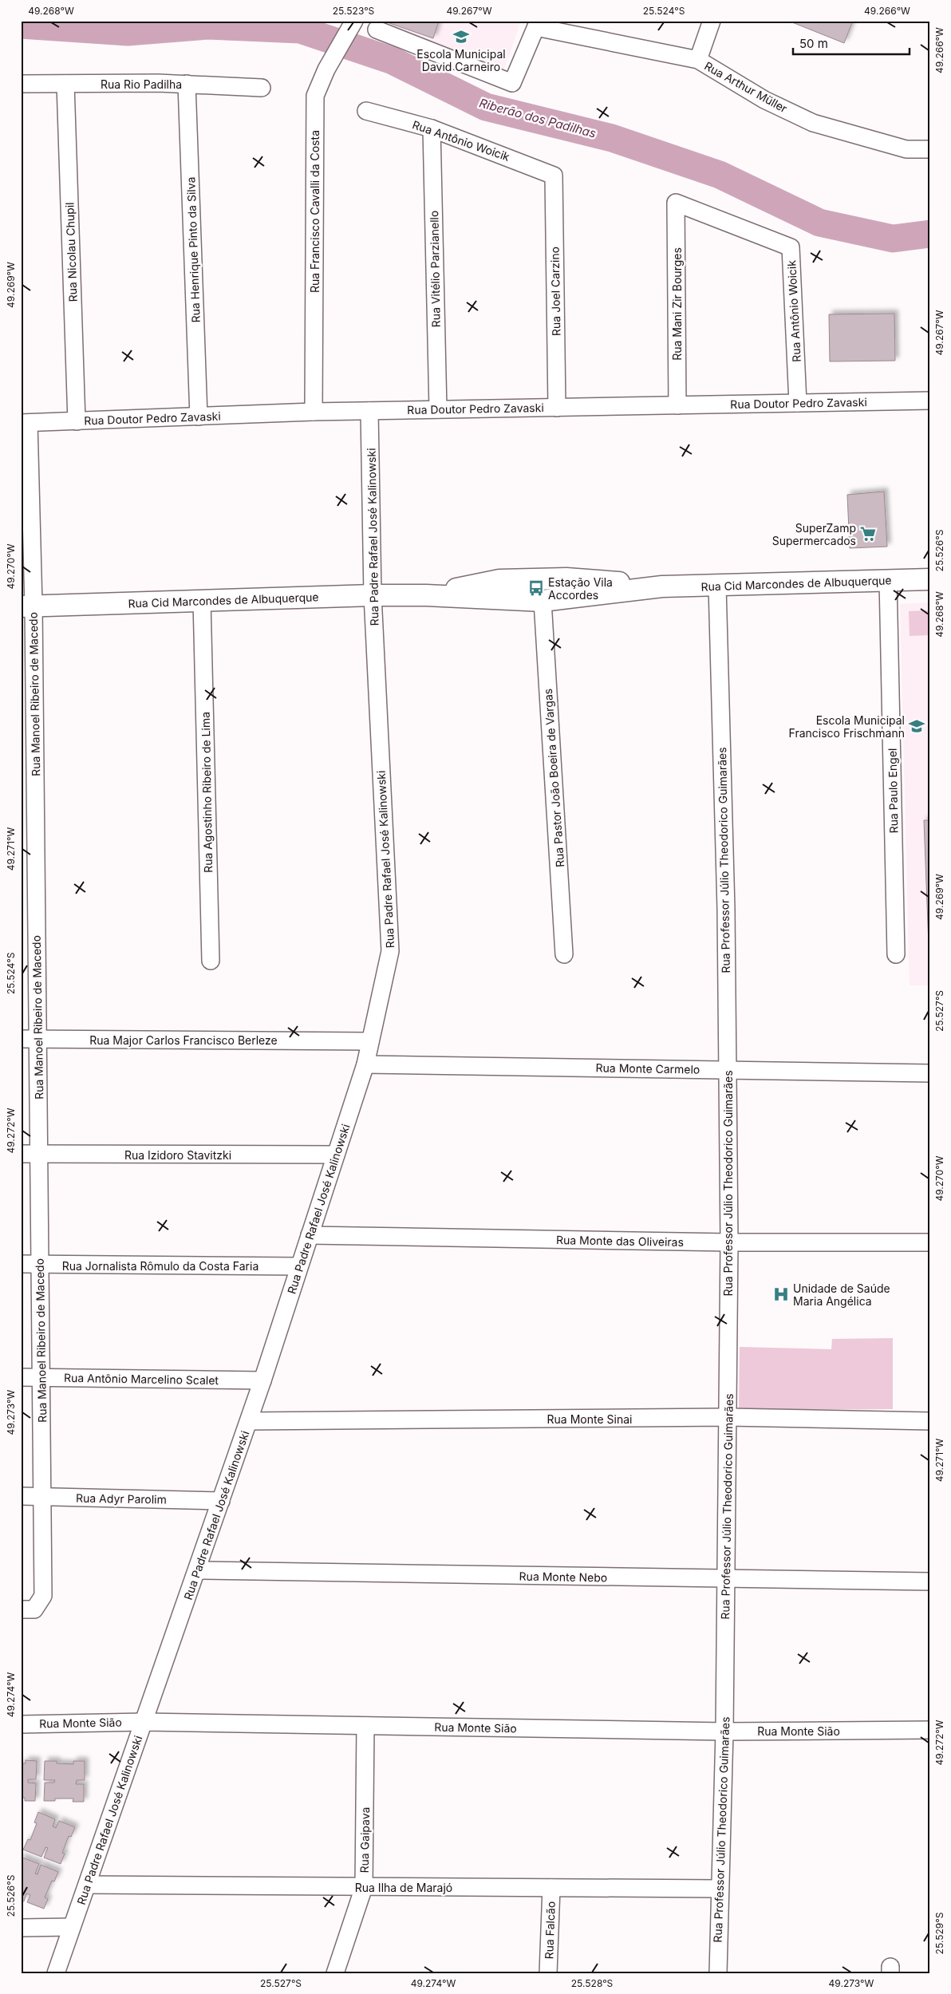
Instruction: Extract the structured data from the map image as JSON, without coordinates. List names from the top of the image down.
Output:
{
  "streets": {
    "street": [
      "Rua Rio Padilha",
      "Rua Arthur Müller",
      "Rua Antônio Woicik",
      "Rua Francisco Cavalli da Costa",
      "Rua Henrique Pinto da Silva",
      "Rua Nicolau Chupil",
      "Rua Vitélio Parzianello",
      "Rua Joel Carzino",
      "Rua Mani Zir Bourges",
      "Rua Doutor Pedro Zavaski",
      "Rua Padre Rafael José Kalinowski",
      "Rua Cid Marcondes de Albuquerque",
      "Rua Manoel Ribeiro de Macedo",
      "Rua Pastor João Boeira de Vargas",
      "Rua Paulo Engel",
      "Rua Agostinho Ribeiro de Lima",
      "Rua Professor Júlio Theodorico Guimarães",
      "Rua Major Carlos Francisco Berleze",
      "Rua Monte Carmelo",
      "Rua Izidoro Stavitzki",
      "Rua Monte das Oliveiras",
      "Rua Jornalista Rômulo da Costa Faria",
      "Rua Antônio Marcelino Scalet",
      "Rua Monte Sinai",
      "Rua Adyr Parolim",
      "Rua Monte Nebo",
      "Rua Monte Sião",
      "Rua Gaipava",
      "Rua Ilha de Marajó",
      "Rua Falcão"
    ]
  },
  "crossings": [
    ["Rua Rio Padilha", "Rua Henrique Pinto da Silva"],
    ["Rua Rio Padilha", "Rua Nicolau Chupil"],
    ["Rua Antônio Woicik", "Rua Vitélio Parzianello"],
    ["Rua Antônio Woicik", "Rua Joel Carzino"],
    ["Rua Antônio Woicik", "Rua Mani Zir Bourges"],
    ["Rua Antônio Woicik", "Rua Doutor Pedro Zavaski"],
    ["Rua Francisco Cavalli da Costa", "Rua Doutor Pedro Zavaski"],
    ["Rua Henrique Pinto da Silva", "Rua Doutor Pedro Zavaski"],
    ["Rua Nicolau Chupil", "Rua Doutor Pedro Zavaski"],
    ["Rua Vitélio Parzianello", "Rua Doutor Pedro Zavaski"],
    ["Rua Joel Carzino", "Rua Doutor Pedro Zavaski"],
    ["Rua Mani Zir Bourges", "Rua Doutor Pedro Zavaski"],
    ["Rua Doutor Pedro Zavaski", "Rua Padre Rafael José Kalinowski"],
    ["Rua Doutor Pedro Zavaski", "Rua Manoel Ribeiro de Macedo"],
    ["Rua Padre Rafael José Kalinowski", "Rua Cid Marcondes de Albuquerque"],
    ["Rua Padre Rafael José Kalinowski", "Rua Major Carlos Francisco Berleze"],
    ["Rua Padre Rafael José Kalinowski", "Rua Monte Carmelo"],
    ["Rua Padre Rafael José Kalinowski", "Rua Izidoro Stavitzki"],
    ["Rua Padre Rafael José Kalinowski", "Rua Monte das Oliveiras"],
    ["Rua Padre Rafael José Kalinowski", "Rua Jornalista Rômulo da Costa Faria"],
    ["Rua Padre Rafael José Kalinowski", "Rua Antônio Marcelino Scalet"],
    ["Rua Padre Rafael José Kalinowski", "Rua Monte Sinai"],
    ["Rua Padre Rafael José Kalinowski", "Rua Adyr Parolim"],
    ["Rua Padre Rafael José Kalinowski", "Rua Monte Nebo"],
    ["Rua Padre Rafael José Kalinowski", "Rua Monte Sião"],
    ["Rua Padre Rafael José Kalinowski", "Rua Ilha de Marajó"],
    ["Rua Cid Marcondes de Albuquerque", "Rua Manoel Ribeiro de Macedo"],
    ["Rua Cid Marcondes de Albuquerque", "Rua Pastor João Boeira de Vargas"],
    ["Rua Cid Marcondes de Albuquerque", "Rua Paulo Engel"],
    ["Rua Cid Marcondes de Albuquerque", "Rua Agostinho Ribeiro de Lima"],
    ["Rua Cid Marcondes de Albuquerque", "Rua Professor Júlio Theodorico Guimarães"],
    ["Rua Manoel Ribeiro de Macedo", "Rua Major Carlos Francisco Berleze"],
    ["Rua Manoel Ribeiro de Macedo", "Rua Izidoro Stavitzki"],
    ["Rua Manoel Ribeiro de Macedo", "Rua Jornalista Rômulo da Costa Faria"],
    ["Rua Manoel Ribeiro de Macedo", "Rua Antônio Marcelino Scalet"],
    ["Rua Manoel Ribeiro de Macedo", "Rua Adyr Parolim"],
    ["Rua Professor Júlio Theodorico Guimarães", "Rua Monte Carmelo"],
    ["Rua Professor Júlio Theodorico Guimarães", "Rua Monte das Oliveiras"],
    ["Rua Professor Júlio Theodorico Guimarães", "Rua Monte Sinai"],
    ["Rua Professor Júlio Theodorico Guimarães", "Rua Monte Nebo"],
    ["Rua Professor Júlio Theodorico Guimarães", "Rua Monte Sião"],
    ["Rua Professor Júlio Theodorico Guimarães", "Rua Ilha de Marajó"],
    ["Rua Monte Sião", "Rua Gaipava"],
    ["Rua Gaipava", "Rua Ilha de Marajó"],
    ["Rua Ilha de Marajó", "Rua Falcão"]
  ],
  "water": ["Riberão dos Padilhas"],
  "places": {
    "school or university": ["Escola Municipal David Carneiro", "Escola Municipal Francisco Frischmann"],
    "supermarket": ["SuperZamp Supermercados"],
    "bus stop": ["Estação Vila Accordes"],
    "hospital": ["Unidade de Saúde Maria Angélica"]
  },
  "scale_bar": "50 m",
  "coordinates": [
    "49.268°W",
    "25.523°S",
    "49.267°W",
    "25.524°S",
    "49.266°W",
    "49.269°W",
    "25.526°S",
    "49.270°W",
    "49.271°W",
    "25.527°S",
    "49.272°W",
    "49.273°W",
    "49.274°W",
    "25.529°S",
    "25.528°S"
  ]
}
